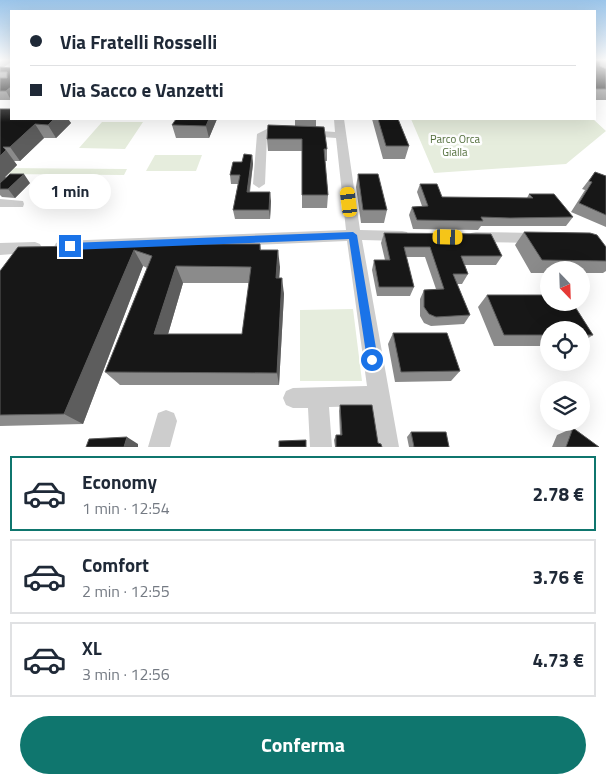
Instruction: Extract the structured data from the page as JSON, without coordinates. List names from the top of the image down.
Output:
{
  "parks": ["Parco Orca Gialla"],
  "north": "bottom right",
  "page": {
    "banner": ["Via Fratelli Rosselli", "Via Sacco e Vanzetti"],
    "bubble": "1 min",
    "list": [
      {
        "name": "Economy",
        "note": "1 min · 12:54",
        "value": "2.78 €"
      },
      {
        "name": "Comfort",
        "note": "2 min · 12:55",
        "value": "3.76 €"
      },
      {
        "name": "XL",
        "note": "3 min · 12:56",
        "value": "4.73 €"
      }
    ],
    "buttons": "Conferma"
  }
}
